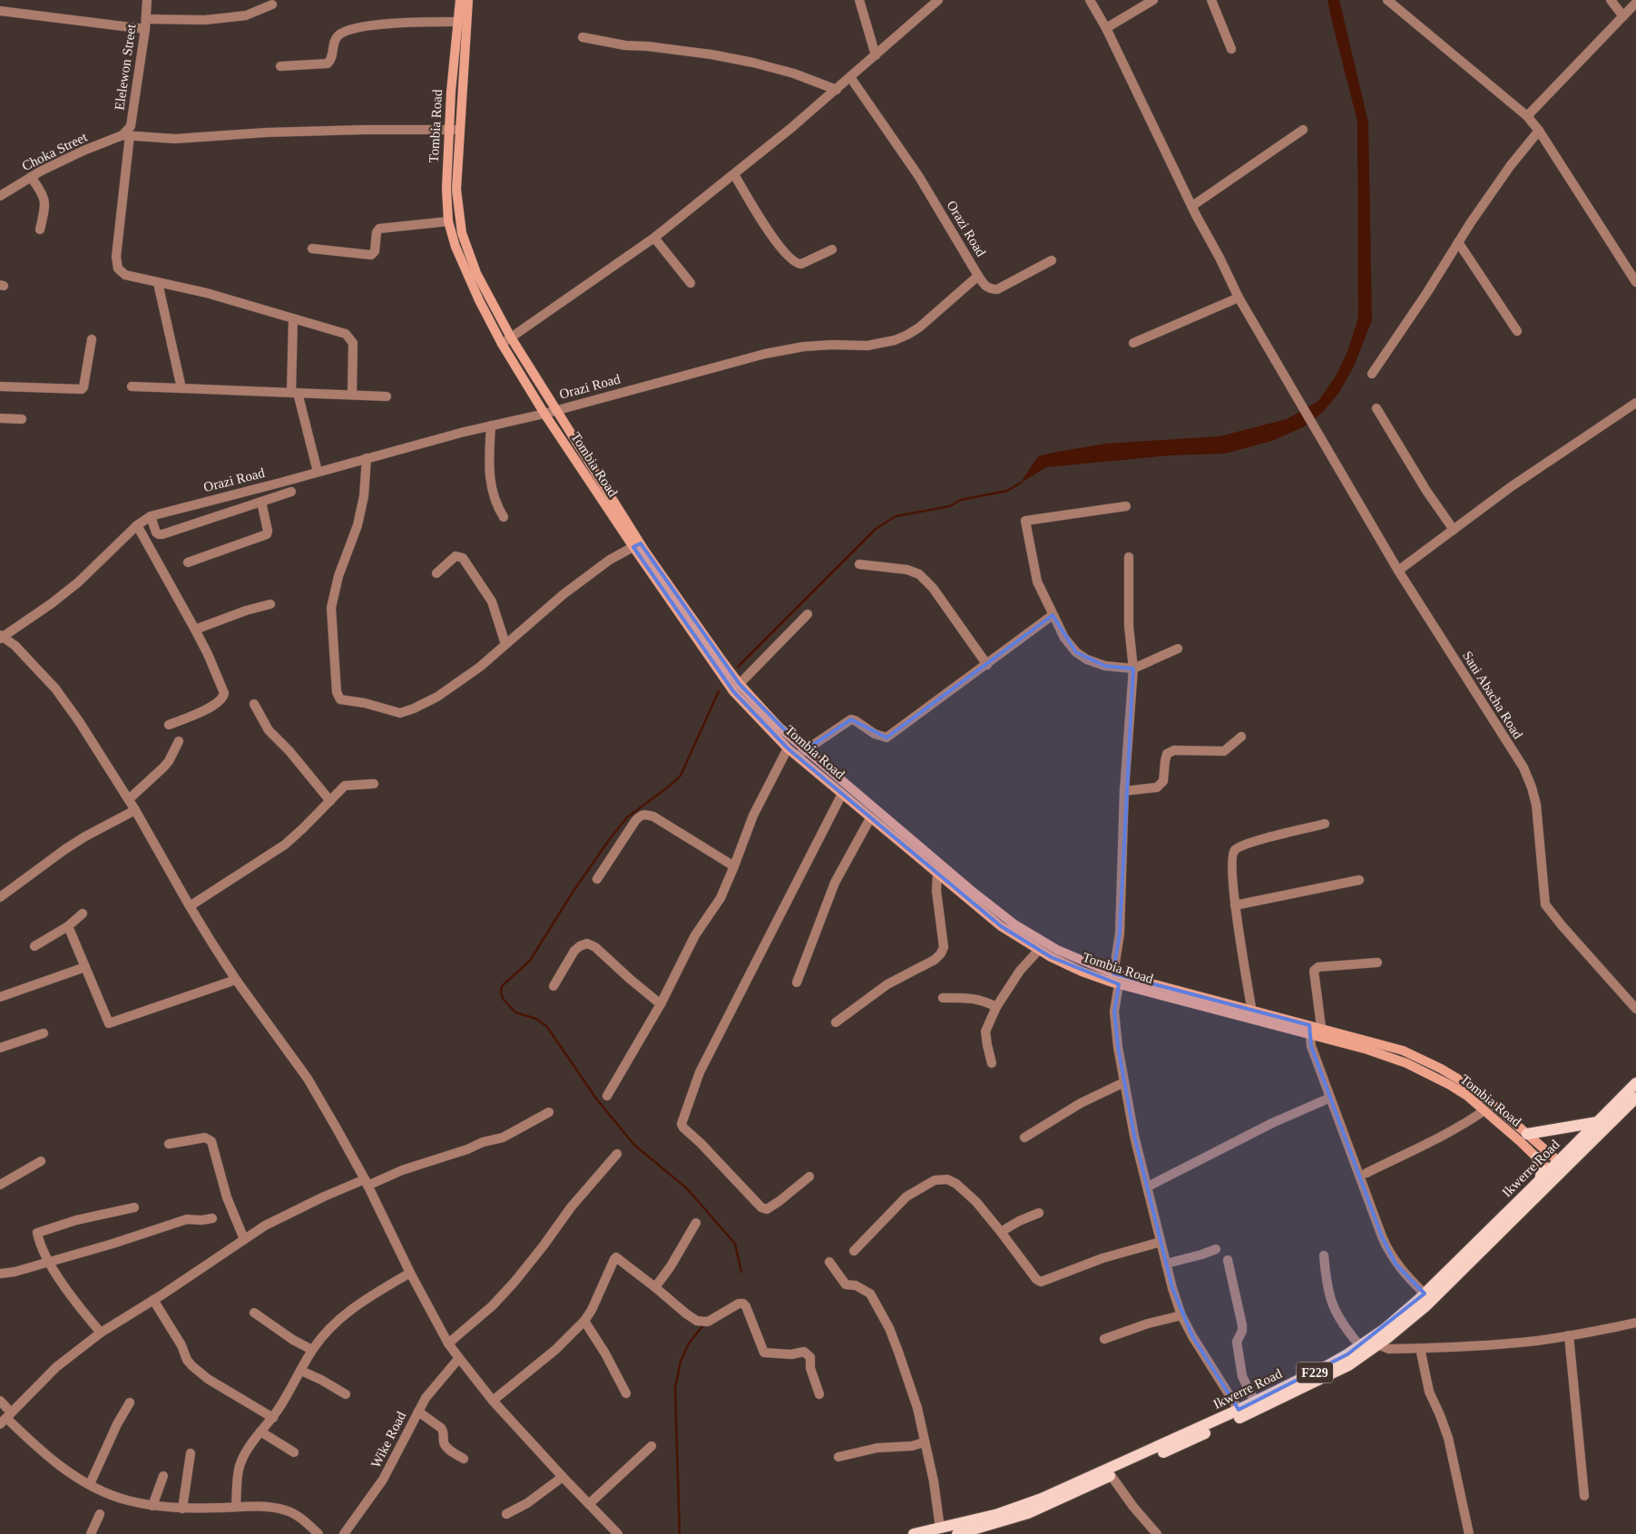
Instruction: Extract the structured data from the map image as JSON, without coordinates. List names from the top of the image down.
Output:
{
  "streets": {
    "main road": ["Tombia Road", "Ikwerre Road", "F229"],
    "street": [
      "Elelewon Street",
      "Choka Street",
      "Orazi Road",
      "Sani Abacha Road",
      "Wike Road"
    ]
  },
  "crossings": [
    ["Elelewon Street", "Choka Street"],
    ["Tombia Road", "Orazi Road"],
    ["Tombia Road", "Ikwerre Road"]
  ]
}
